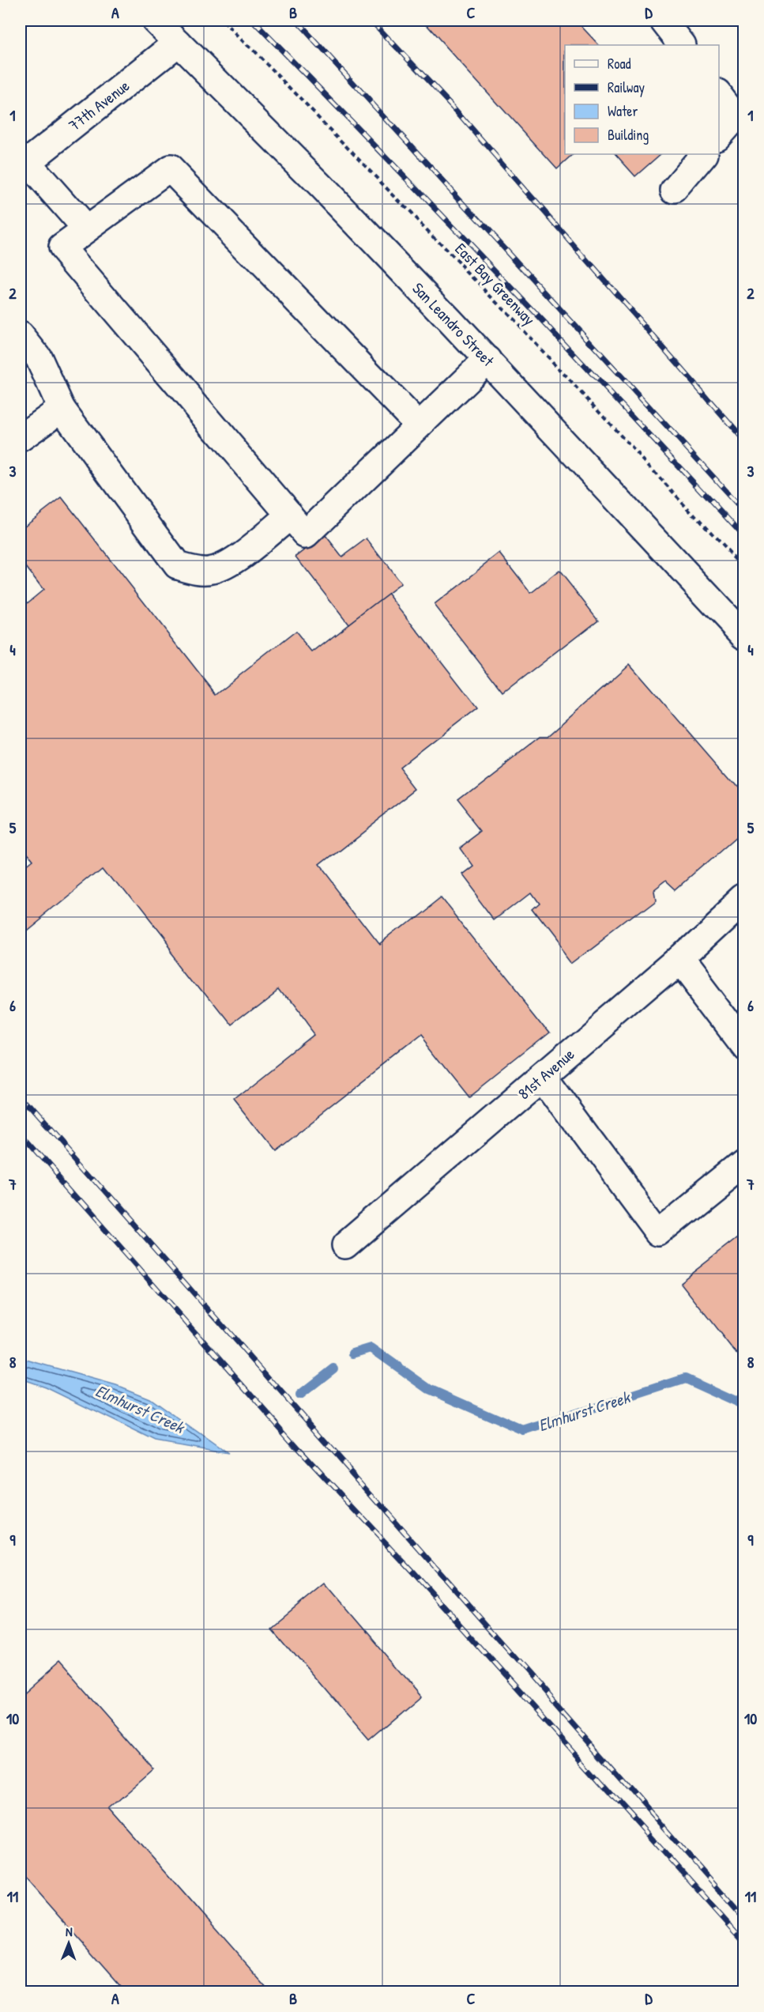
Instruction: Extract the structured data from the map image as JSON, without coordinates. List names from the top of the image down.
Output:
{
  "streets": {
    "main road": ["77th Avenue", "San Leandro Street", "81st Avenue"],
    "path": ["East Bay Greenway"]
  },
  "crossings": [
    ["77th Avenue", "San Leandro Street"]
  ],
  "water": ["Elmhurst Creek"],
  "legend": [
    "Road",
    "Railway",
    "Water",
    "Building"
  ],
  "north": "top",
  "grid": {
    "columns": [
      "A",
      "B",
      "C",
      "D"
    ],
    "rows": [
      "1",
      "2",
      "3",
      "4",
      "5",
      "6",
      "7",
      "8",
      "9",
      "10",
      "11"
    ]
  }
}
